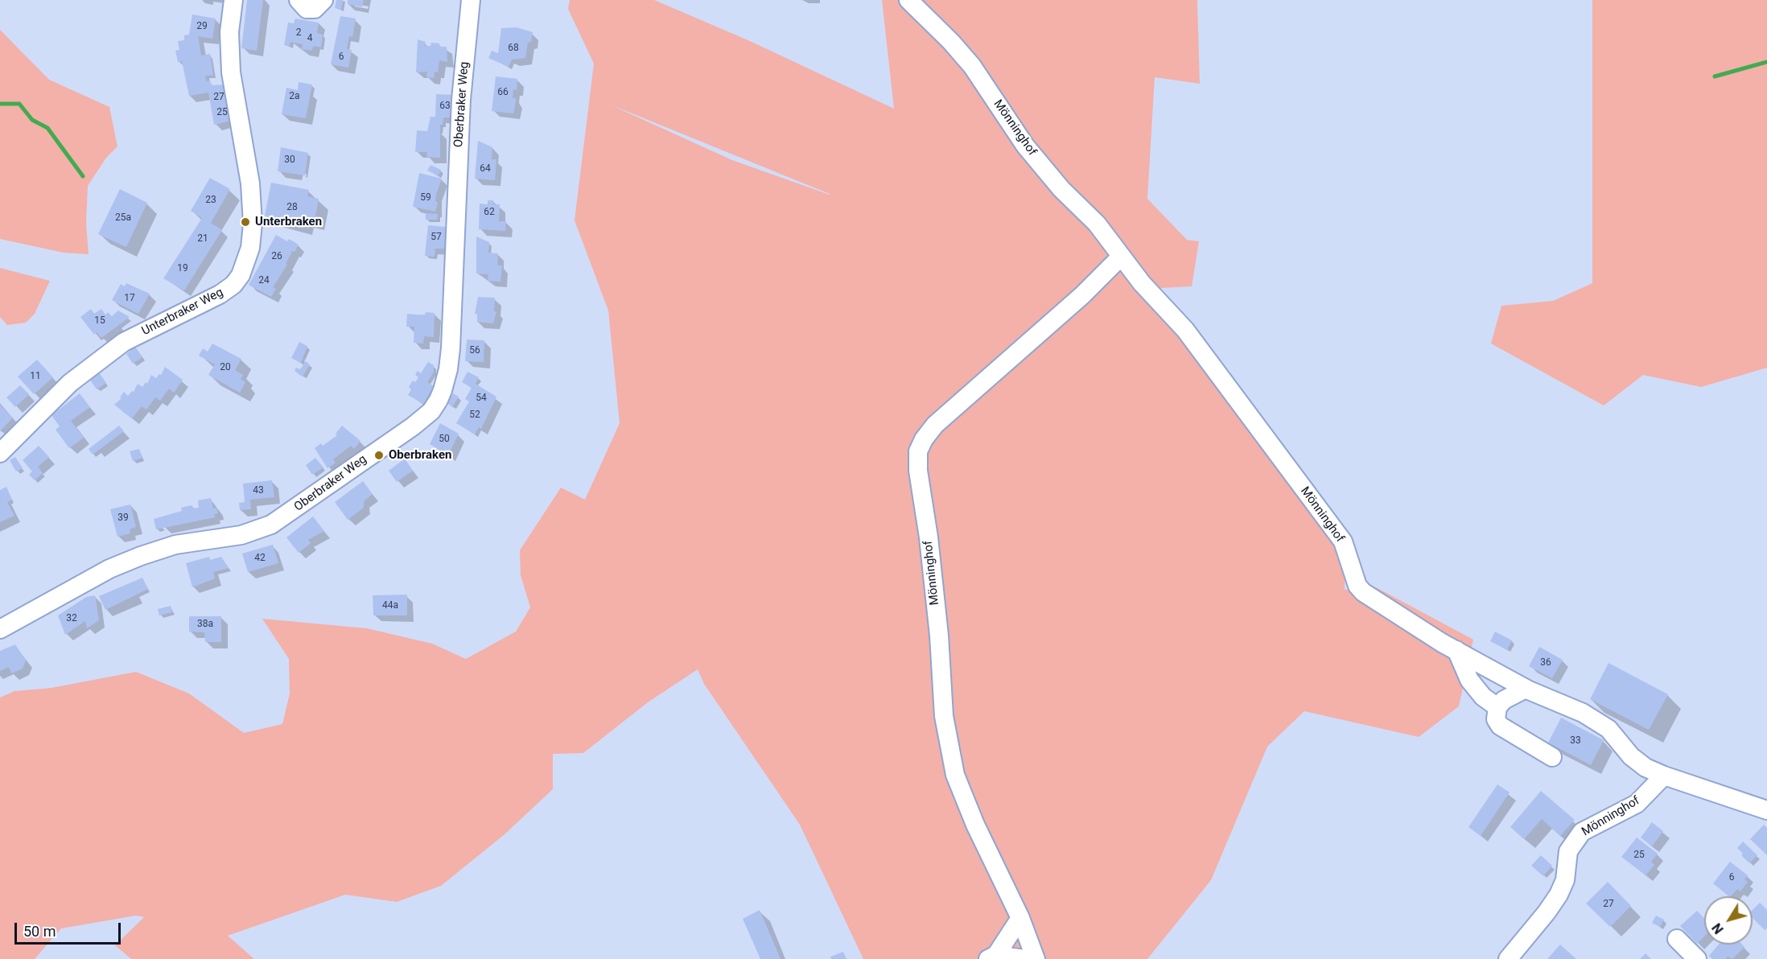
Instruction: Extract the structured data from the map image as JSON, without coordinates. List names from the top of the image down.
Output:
{
  "streets": {
    "street": ["Oberbraker Weg", "Mönninghof", "Unterbraker Weg"]
  },
  "places": ["Unterbraken", "Oberbraken"],
  "house_numbers": [
    "29",
    "2",
    "4",
    "68",
    "6",
    "66",
    "2a",
    "27",
    "63",
    "25",
    "30",
    "64",
    "59",
    "23",
    "28",
    "62",
    "25a",
    "57",
    "21",
    "26",
    "19",
    "24",
    "17",
    "15",
    "56",
    "20",
    "11",
    "54",
    "52",
    "50",
    "43",
    "39",
    "42",
    "44a",
    "32",
    "38a",
    "36",
    "33",
    "25",
    "6",
    "27"
  ],
  "scale_bar": "50 m",
  "north": "bottom left"
}
